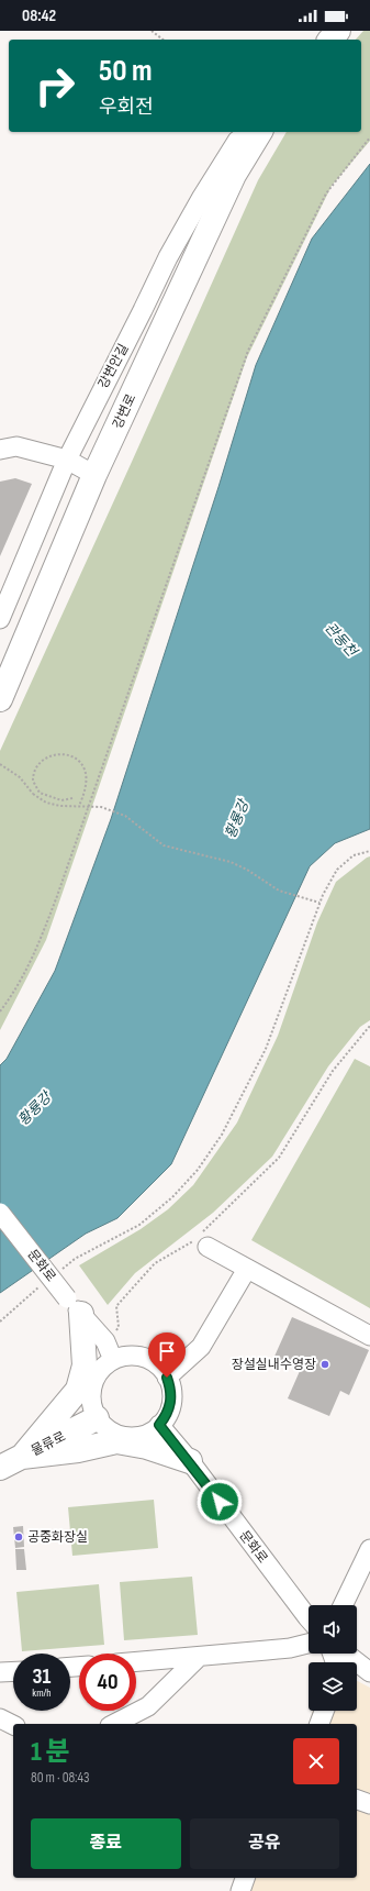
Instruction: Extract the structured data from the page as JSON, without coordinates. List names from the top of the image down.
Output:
{
  "streets": {
    "main road": ["강변로", "물류로"],
    "street": ["강변안길", "문화로"]
  },
  "crossings": [
    ["문화로", "물류로"]
  ],
  "water": ["관동천", "황룡강"],
  "places": ["장설실내수영장", "공중화장실"],
  "page": {
    "status": "08:42",
    "turn": ["50 m", "우회전"],
    "speed": "31 km/h",
    "limit": "40",
    "heading": ["1 분", "80 m · 08:43"],
    "buttons": ["종료", "공유"]
  }
}
